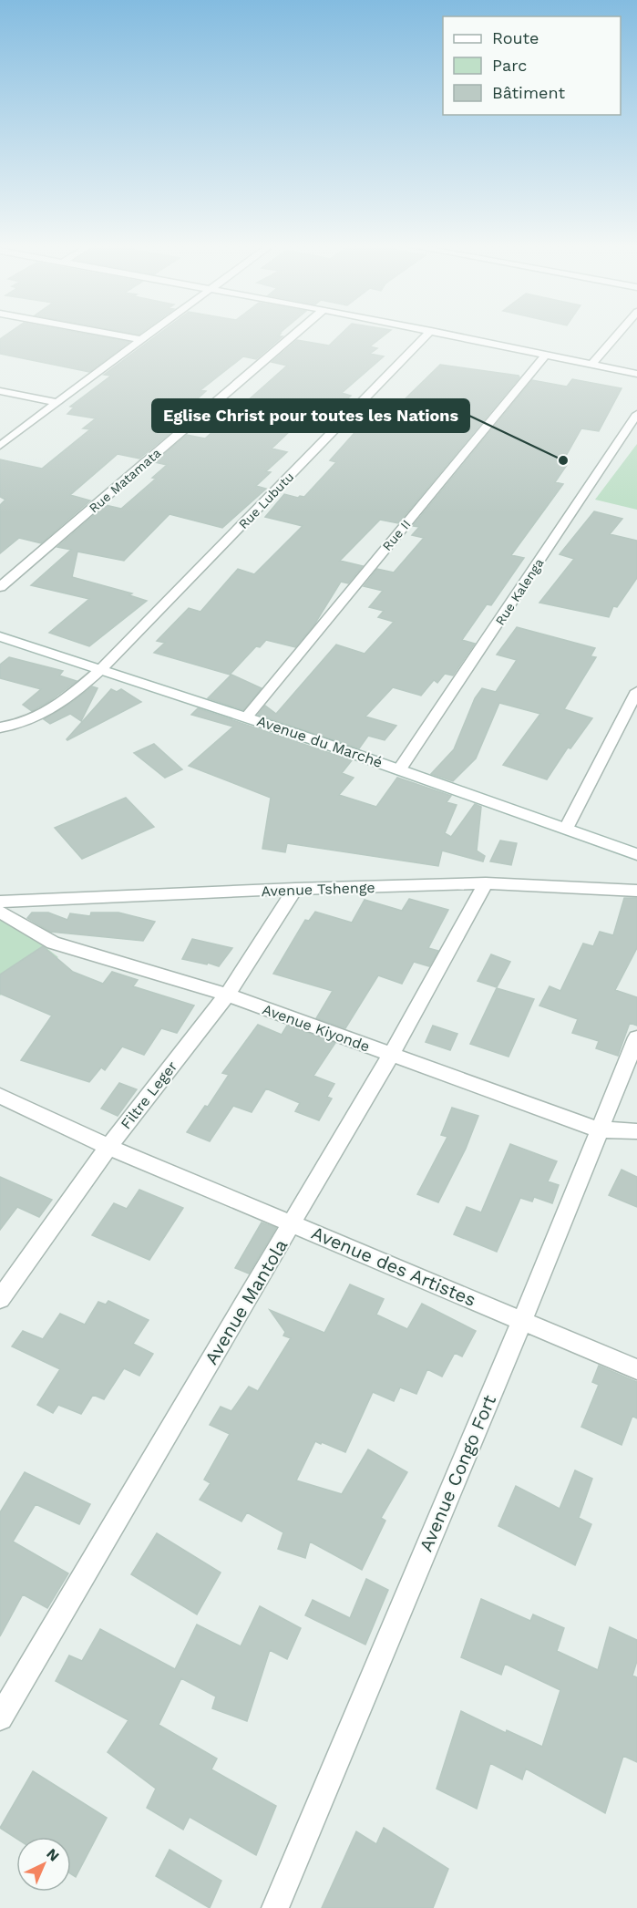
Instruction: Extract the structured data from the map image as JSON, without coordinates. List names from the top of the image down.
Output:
{
  "streets": {
    "street": [
      "Rue Matamata",
      "Rue Lubutu",
      "Rue II",
      "Rue Kalenga",
      "Avenue du Marché",
      "Avenue Tshenge",
      "Avenue Kiyonde",
      "Filtre Leger",
      "Avenue des Artistes",
      "Avenue Mantola",
      "Avenue Congo Fort"
    ]
  },
  "crossings": [
    ["Rue Lubutu", "Avenue du Marché"],
    ["Rue II", "Avenue du Marché"],
    ["Rue Kalenga", "Avenue du Marché"],
    ["Avenue Tshenge", "Filtre Leger"],
    ["Avenue Tshenge", "Avenue Mantola"],
    ["Avenue Kiyonde", "Filtre Leger"],
    ["Avenue Kiyonde", "Avenue Mantola"],
    ["Avenue Kiyonde", "Avenue Congo Fort"],
    ["Filtre Leger", "Avenue des Artistes"],
    ["Avenue des Artistes", "Avenue Mantola"],
    ["Avenue des Artistes", "Avenue Congo Fort"]
  ],
  "places": ["Eglise Christ pour toutes les Nations"],
  "legend": ["Route", "Parc", "Bâtiment"],
  "north": "top right"
}
